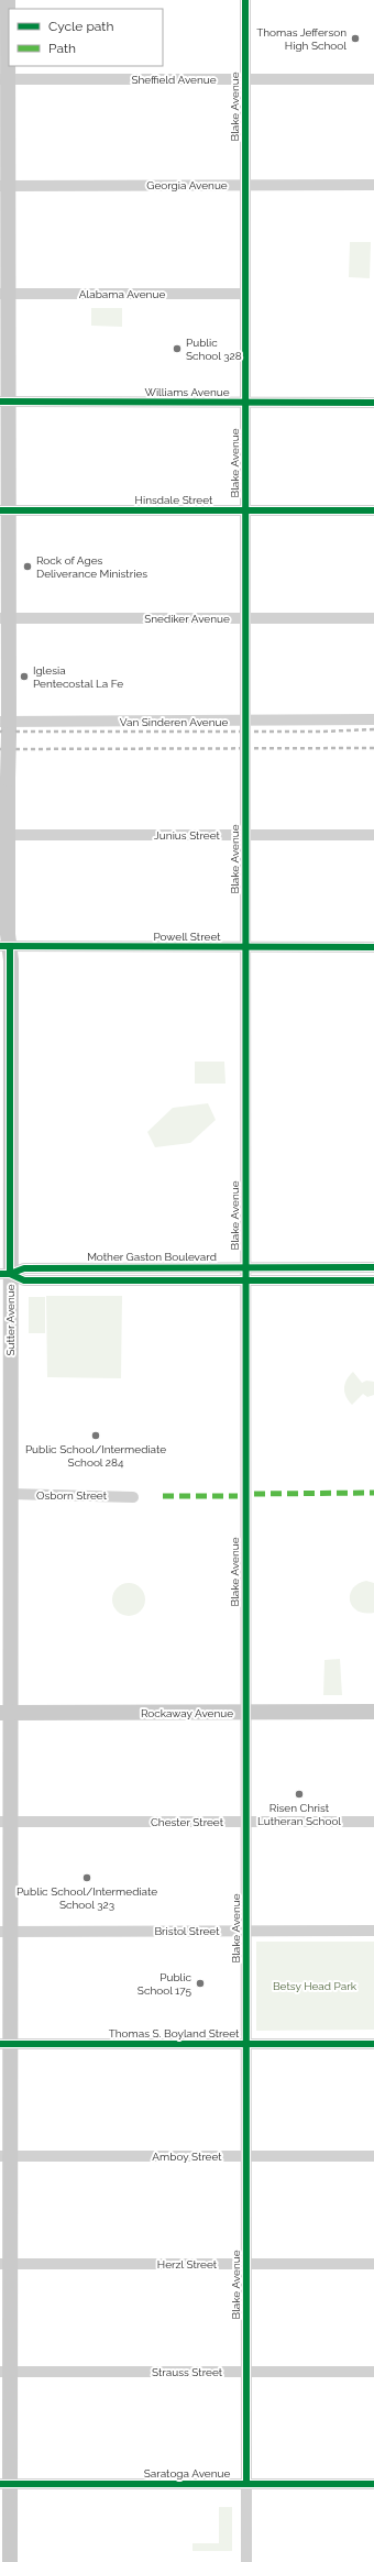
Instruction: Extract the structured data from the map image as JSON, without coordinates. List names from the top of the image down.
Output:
{
  "streets": {
    "street": [
      "Sheffield Avenue",
      "Blake Avenue",
      "Georgia Avenue",
      "Alabama Avenue",
      "Williams Avenue",
      "Hinsdale Street",
      "Snediker Avenue",
      "Van Sinderen Avenue",
      "Junius Street",
      "Powell Street",
      "Mother Gaston Boulevard",
      "Sutter Avenue",
      "Osborn Street",
      "Rockaway Avenue",
      "Chester Street",
      "Bristol Street",
      "Thomas S. Boyland Street",
      "Amboy Street",
      "Herzl Street",
      "Strauss Street",
      "Saratoga Avenue"
    ]
  },
  "crossings": [
    ["Sheffield Avenue", "Blake Avenue"],
    ["Sheffield Avenue", "Sutter Avenue"],
    ["Blake Avenue", "Georgia Avenue"],
    ["Blake Avenue", "Alabama Avenue"],
    ["Blake Avenue", "Williams Avenue"],
    ["Blake Avenue", "Hinsdale Street"],
    ["Blake Avenue", "Snediker Avenue"],
    ["Blake Avenue", "Van Sinderen Avenue"],
    ["Blake Avenue", "Junius Street"],
    ["Blake Avenue", "Powell Street"],
    ["Blake Avenue", "Mother Gaston Boulevard"],
    ["Blake Avenue", "Rockaway Avenue"],
    ["Blake Avenue", "Chester Street"],
    ["Blake Avenue", "Bristol Street"],
    ["Blake Avenue", "Thomas S. Boyland Street"],
    ["Blake Avenue", "Amboy Street"],
    ["Blake Avenue", "Herzl Street"],
    ["Blake Avenue", "Strauss Street"],
    ["Blake Avenue", "Saratoga Avenue"],
    ["Georgia Avenue", "Sutter Avenue"],
    ["Alabama Avenue", "Sutter Avenue"],
    ["Williams Avenue", "Sutter Avenue"],
    ["Hinsdale Street", "Sutter Avenue"],
    ["Snediker Avenue", "Sutter Avenue"],
    ["Van Sinderen Avenue", "Sutter Avenue"],
    ["Junius Street", "Sutter Avenue"],
    ["Powell Street", "Sutter Avenue"],
    ["Mother Gaston Boulevard", "Sutter Avenue"],
    ["Sutter Avenue", "Osborn Street"],
    ["Sutter Avenue", "Rockaway Avenue"],
    ["Sutter Avenue", "Chester Street"],
    ["Sutter Avenue", "Bristol Street"],
    ["Sutter Avenue", "Thomas S. Boyland Street"],
    ["Sutter Avenue", "Amboy Street"],
    ["Sutter Avenue", "Herzl Street"],
    ["Sutter Avenue", "Strauss Street"],
    ["Sutter Avenue", "Saratoga Avenue"]
  ],
  "parks": ["Betsy Head Park"],
  "places": [
    "Thomas Jefferson High School",
    "Public School 328",
    "Rock of Ages Deliverance Ministries",
    "Iglesia Pentecostal La Fe",
    "Public School/Intermediate School 284",
    "Risen Christ Lutheran School",
    "Public School/Intermediate School 323",
    "Public School 175"
  ],
  "legend": ["Cycle path", "Path"]
}
